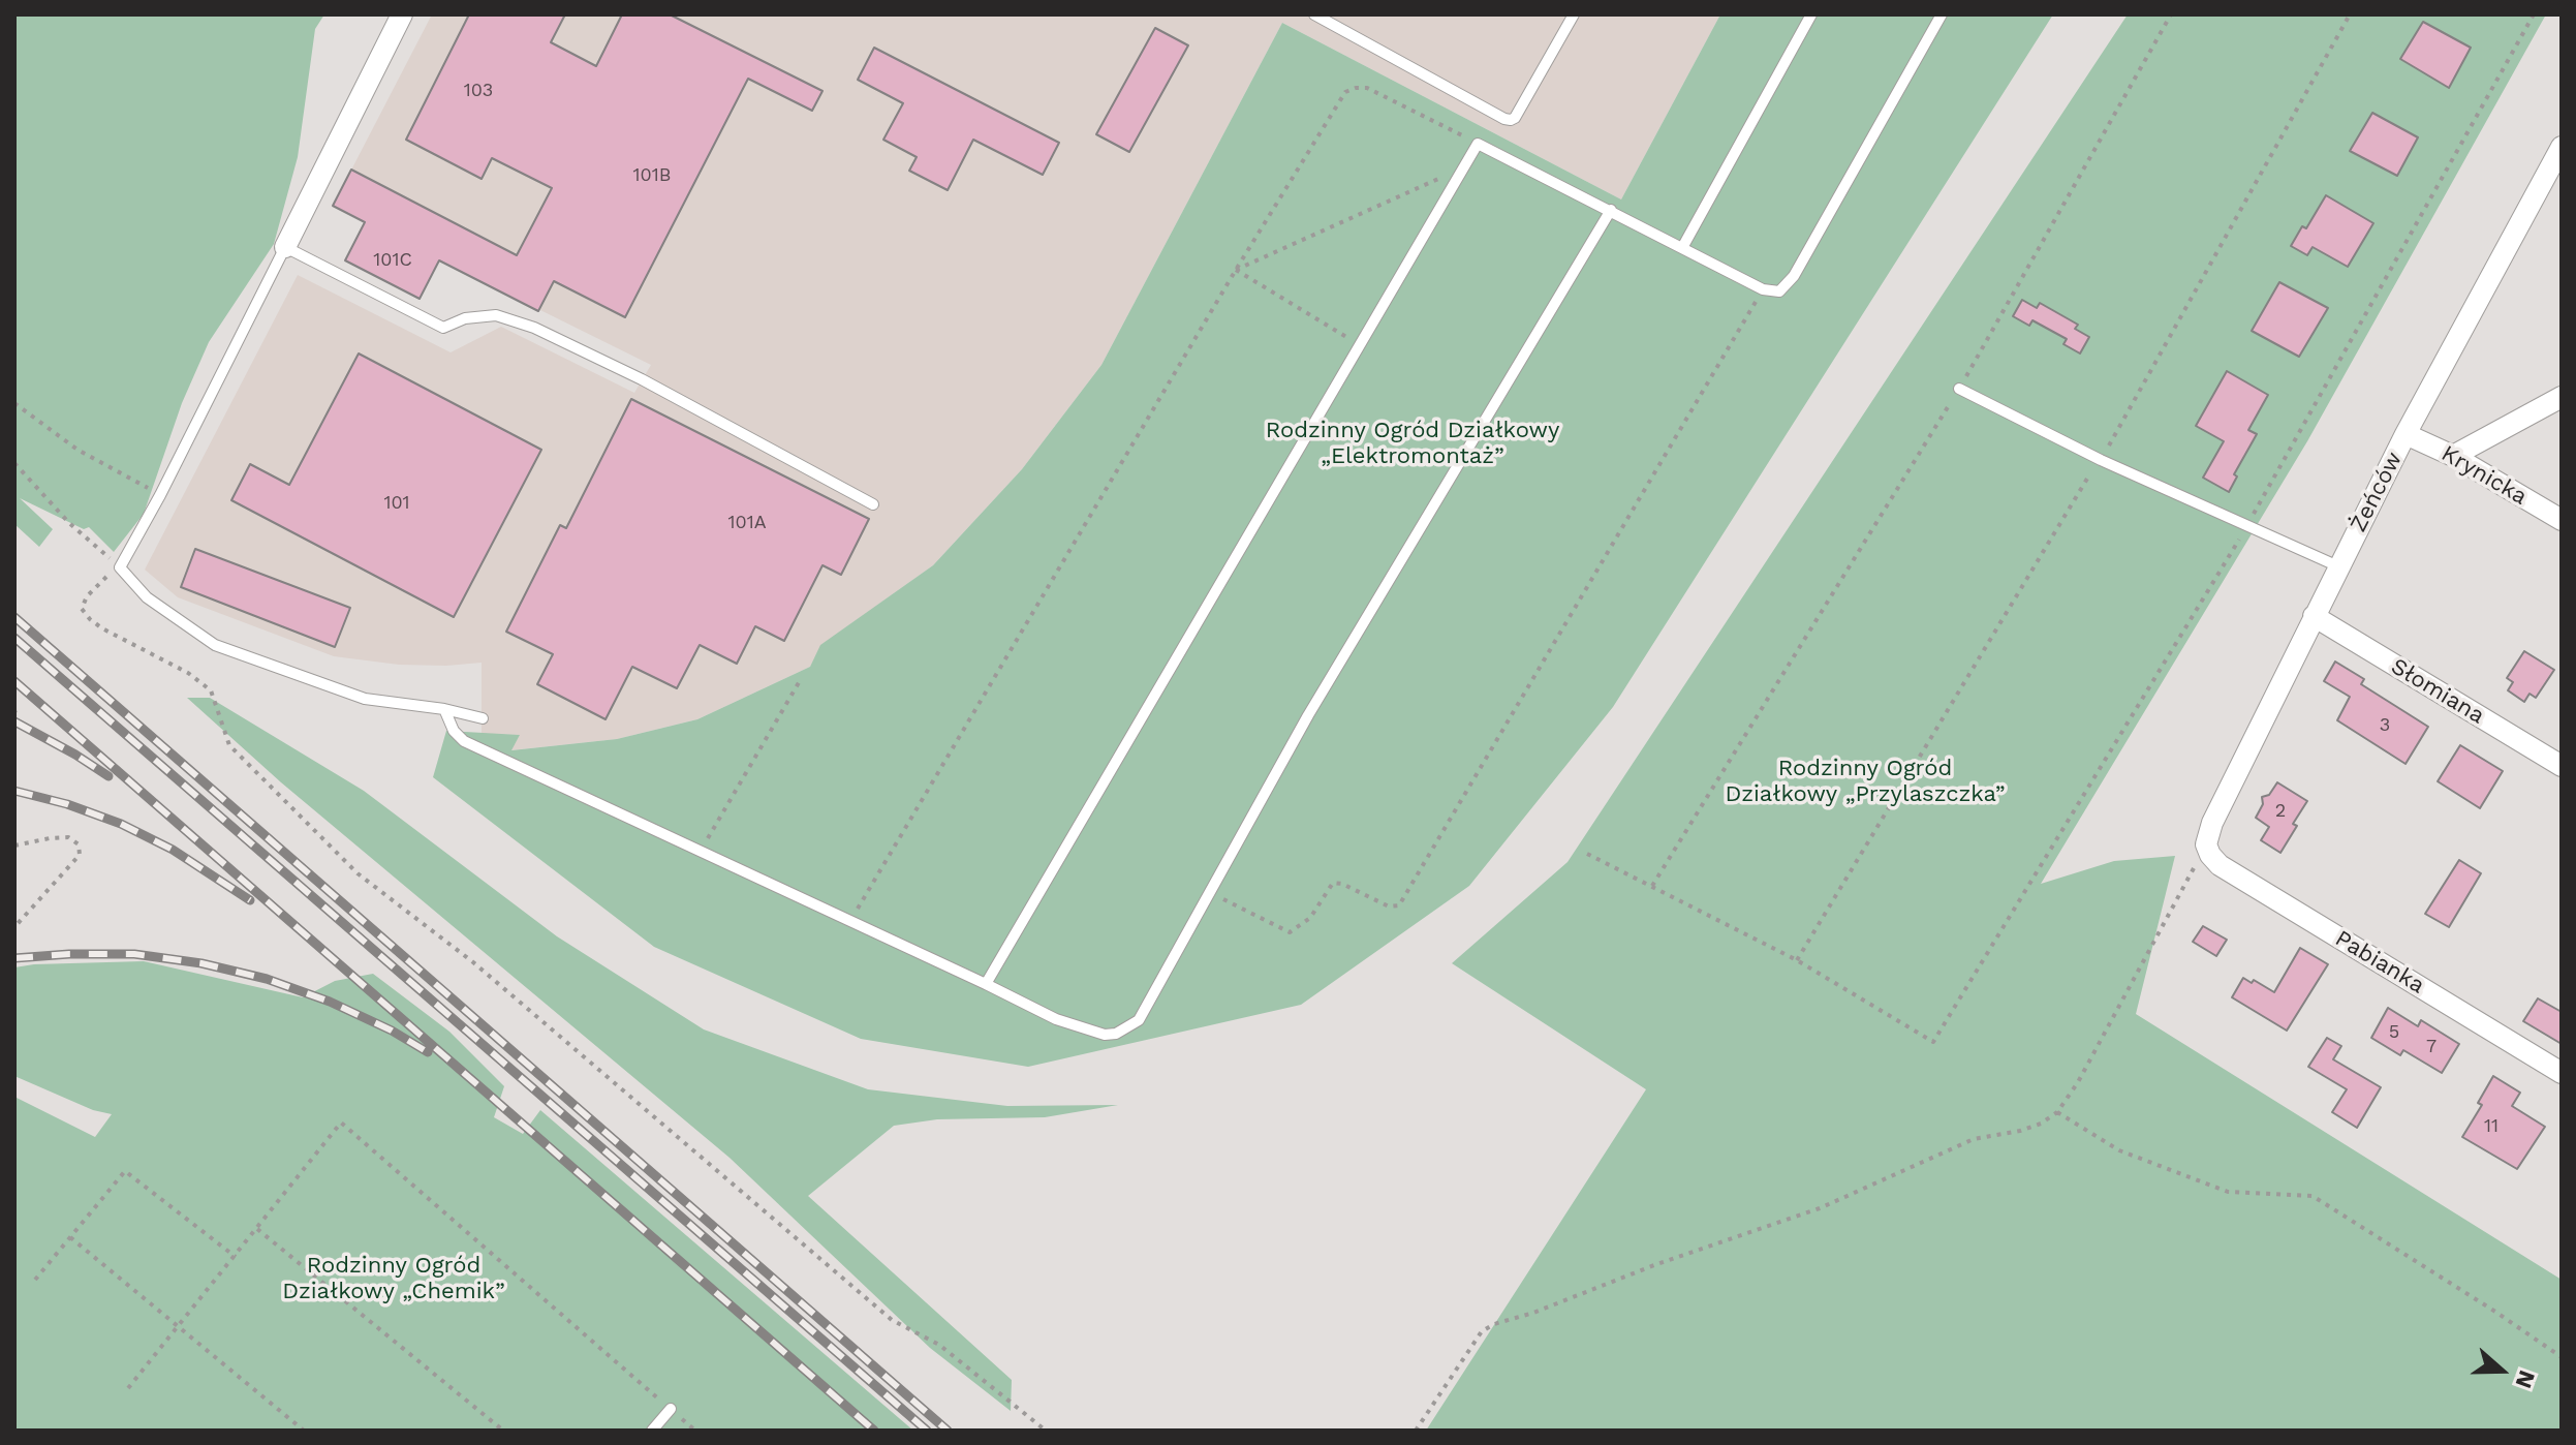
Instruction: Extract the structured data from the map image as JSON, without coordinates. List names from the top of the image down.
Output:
{
  "streets": {
    "street": [
      "Krynicka",
      "Żeńców",
      "Słomiana",
      "Pabianka"
    ]
  },
  "crossings": [
    ["Krynicka", "Żeńców"],
    ["Żeńców", "Słomiana"],
    ["Żeńców", "Pabianka"]
  ],
  "parks": ["Rodzinny Ogród Działkowy „Elektromontaż”", "Rodzinny Ogród Działkowy „Przylaszczka”", "Rodzinny Ogród Działkowy „Chemik”"],
  "house_numbers": [
    "103",
    "101B",
    "101C",
    "101",
    "101A",
    "3",
    "2",
    "5",
    "7",
    "11"
  ],
  "north": "right"
}
